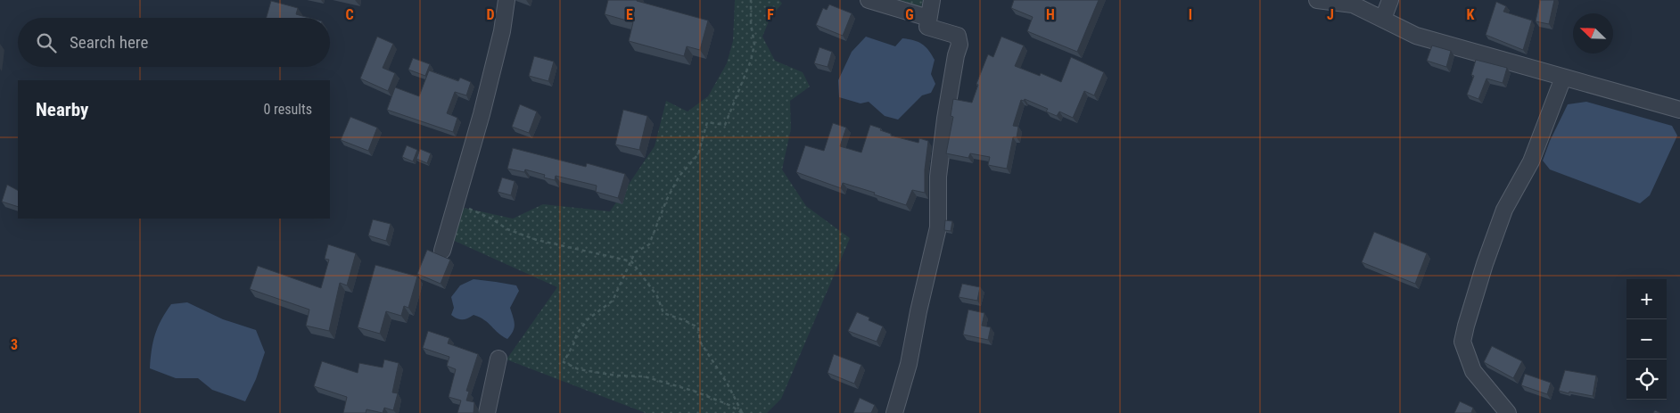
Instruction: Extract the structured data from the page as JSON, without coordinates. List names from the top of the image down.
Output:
{
  "north": "top left",
  "page": {
    "search": "Search here",
    "heading": ["Nearby", "0 results"],
    "map_buttons": ["+", "−"]
  },
  "grid": {
    "columns": [
      "C",
      "D",
      "E",
      "F",
      "G",
      "H",
      "I",
      "J",
      "K"
    ],
    "rows": ["3"]
  }
}
